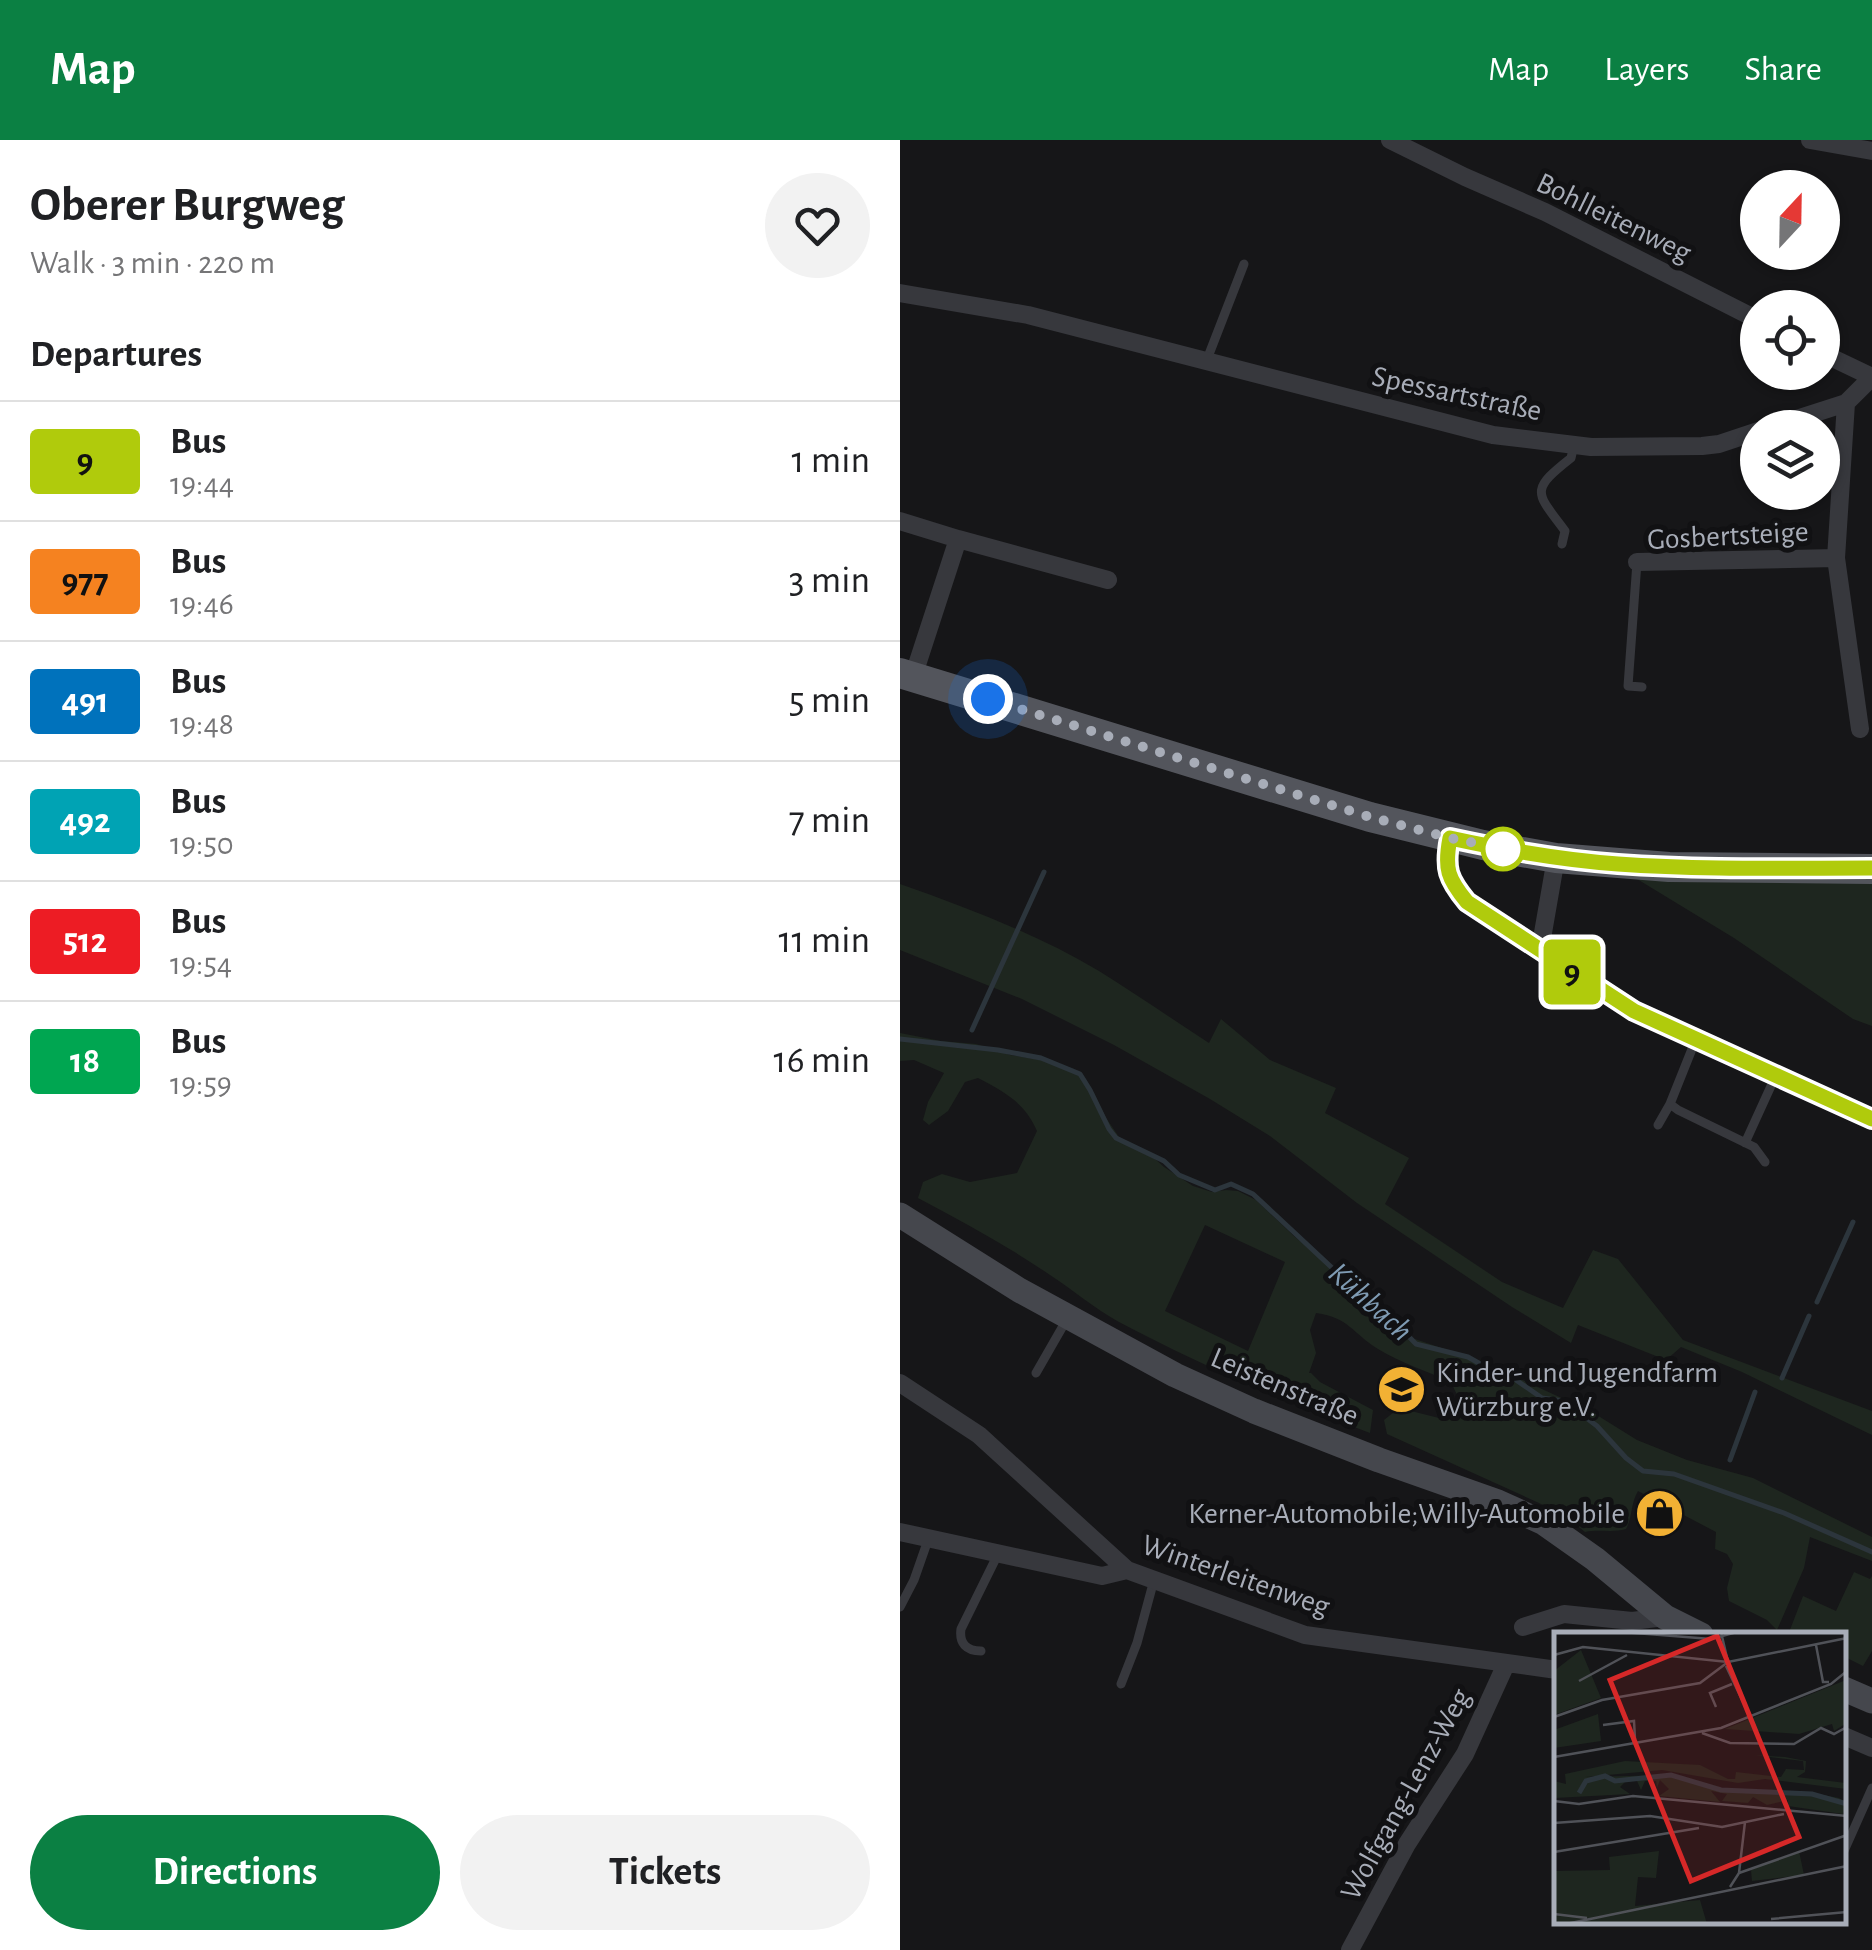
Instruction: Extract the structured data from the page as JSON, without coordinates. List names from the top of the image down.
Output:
{
  "streets": {
    "main road": ["Leistenstraße"],
    "street": [
      "Bohlleitenweg",
      "Spessartstraße",
      "Gosbertsteige",
      "Winterleitenweg",
      "Wolfgang-Lenz-Weg"
    ]
  },
  "crossings": [
    ["Winterleitenweg", "Wolfgang-Lenz-Weg"]
  ],
  "water": ["Kühbach"],
  "places": {
    "school or university": ["Kinder- und Jugendfarm Würzburg e.V."],
    "shop": ["Kerner-Automobile;Willy-Automobile"]
  },
  "lines": ["bus line 9"],
  "north": "top",
  "page": {
    "header": "Map",
    "nav": ["Map", "Layers", "Share"],
    "heading": [
      ["Oberer Burgweg", "Walk · 3 min · 220 m"],
      "Departures"
    ],
    "on_map": "9",
    "list": [
      {
        "mark": "9",
        "name": "Bus",
        "note": "19:44",
        "value": "1 min"
      },
      {
        "mark": "977",
        "name": "Bus",
        "note": "19:46",
        "value": "3 min"
      },
      {
        "mark": "491",
        "name": "Bus",
        "note": "19:48",
        "value": "5 min"
      },
      {
        "mark": "492",
        "name": "Bus",
        "note": "19:50",
        "value": "7 min"
      },
      {
        "mark": "512",
        "name": "Bus",
        "note": "19:54",
        "value": "11 min"
      },
      {
        "mark": "18",
        "name": "Bus",
        "note": "19:59",
        "value": "16 min"
      }
    ],
    "buttons": ["Directions", "Tickets"]
  }
}
